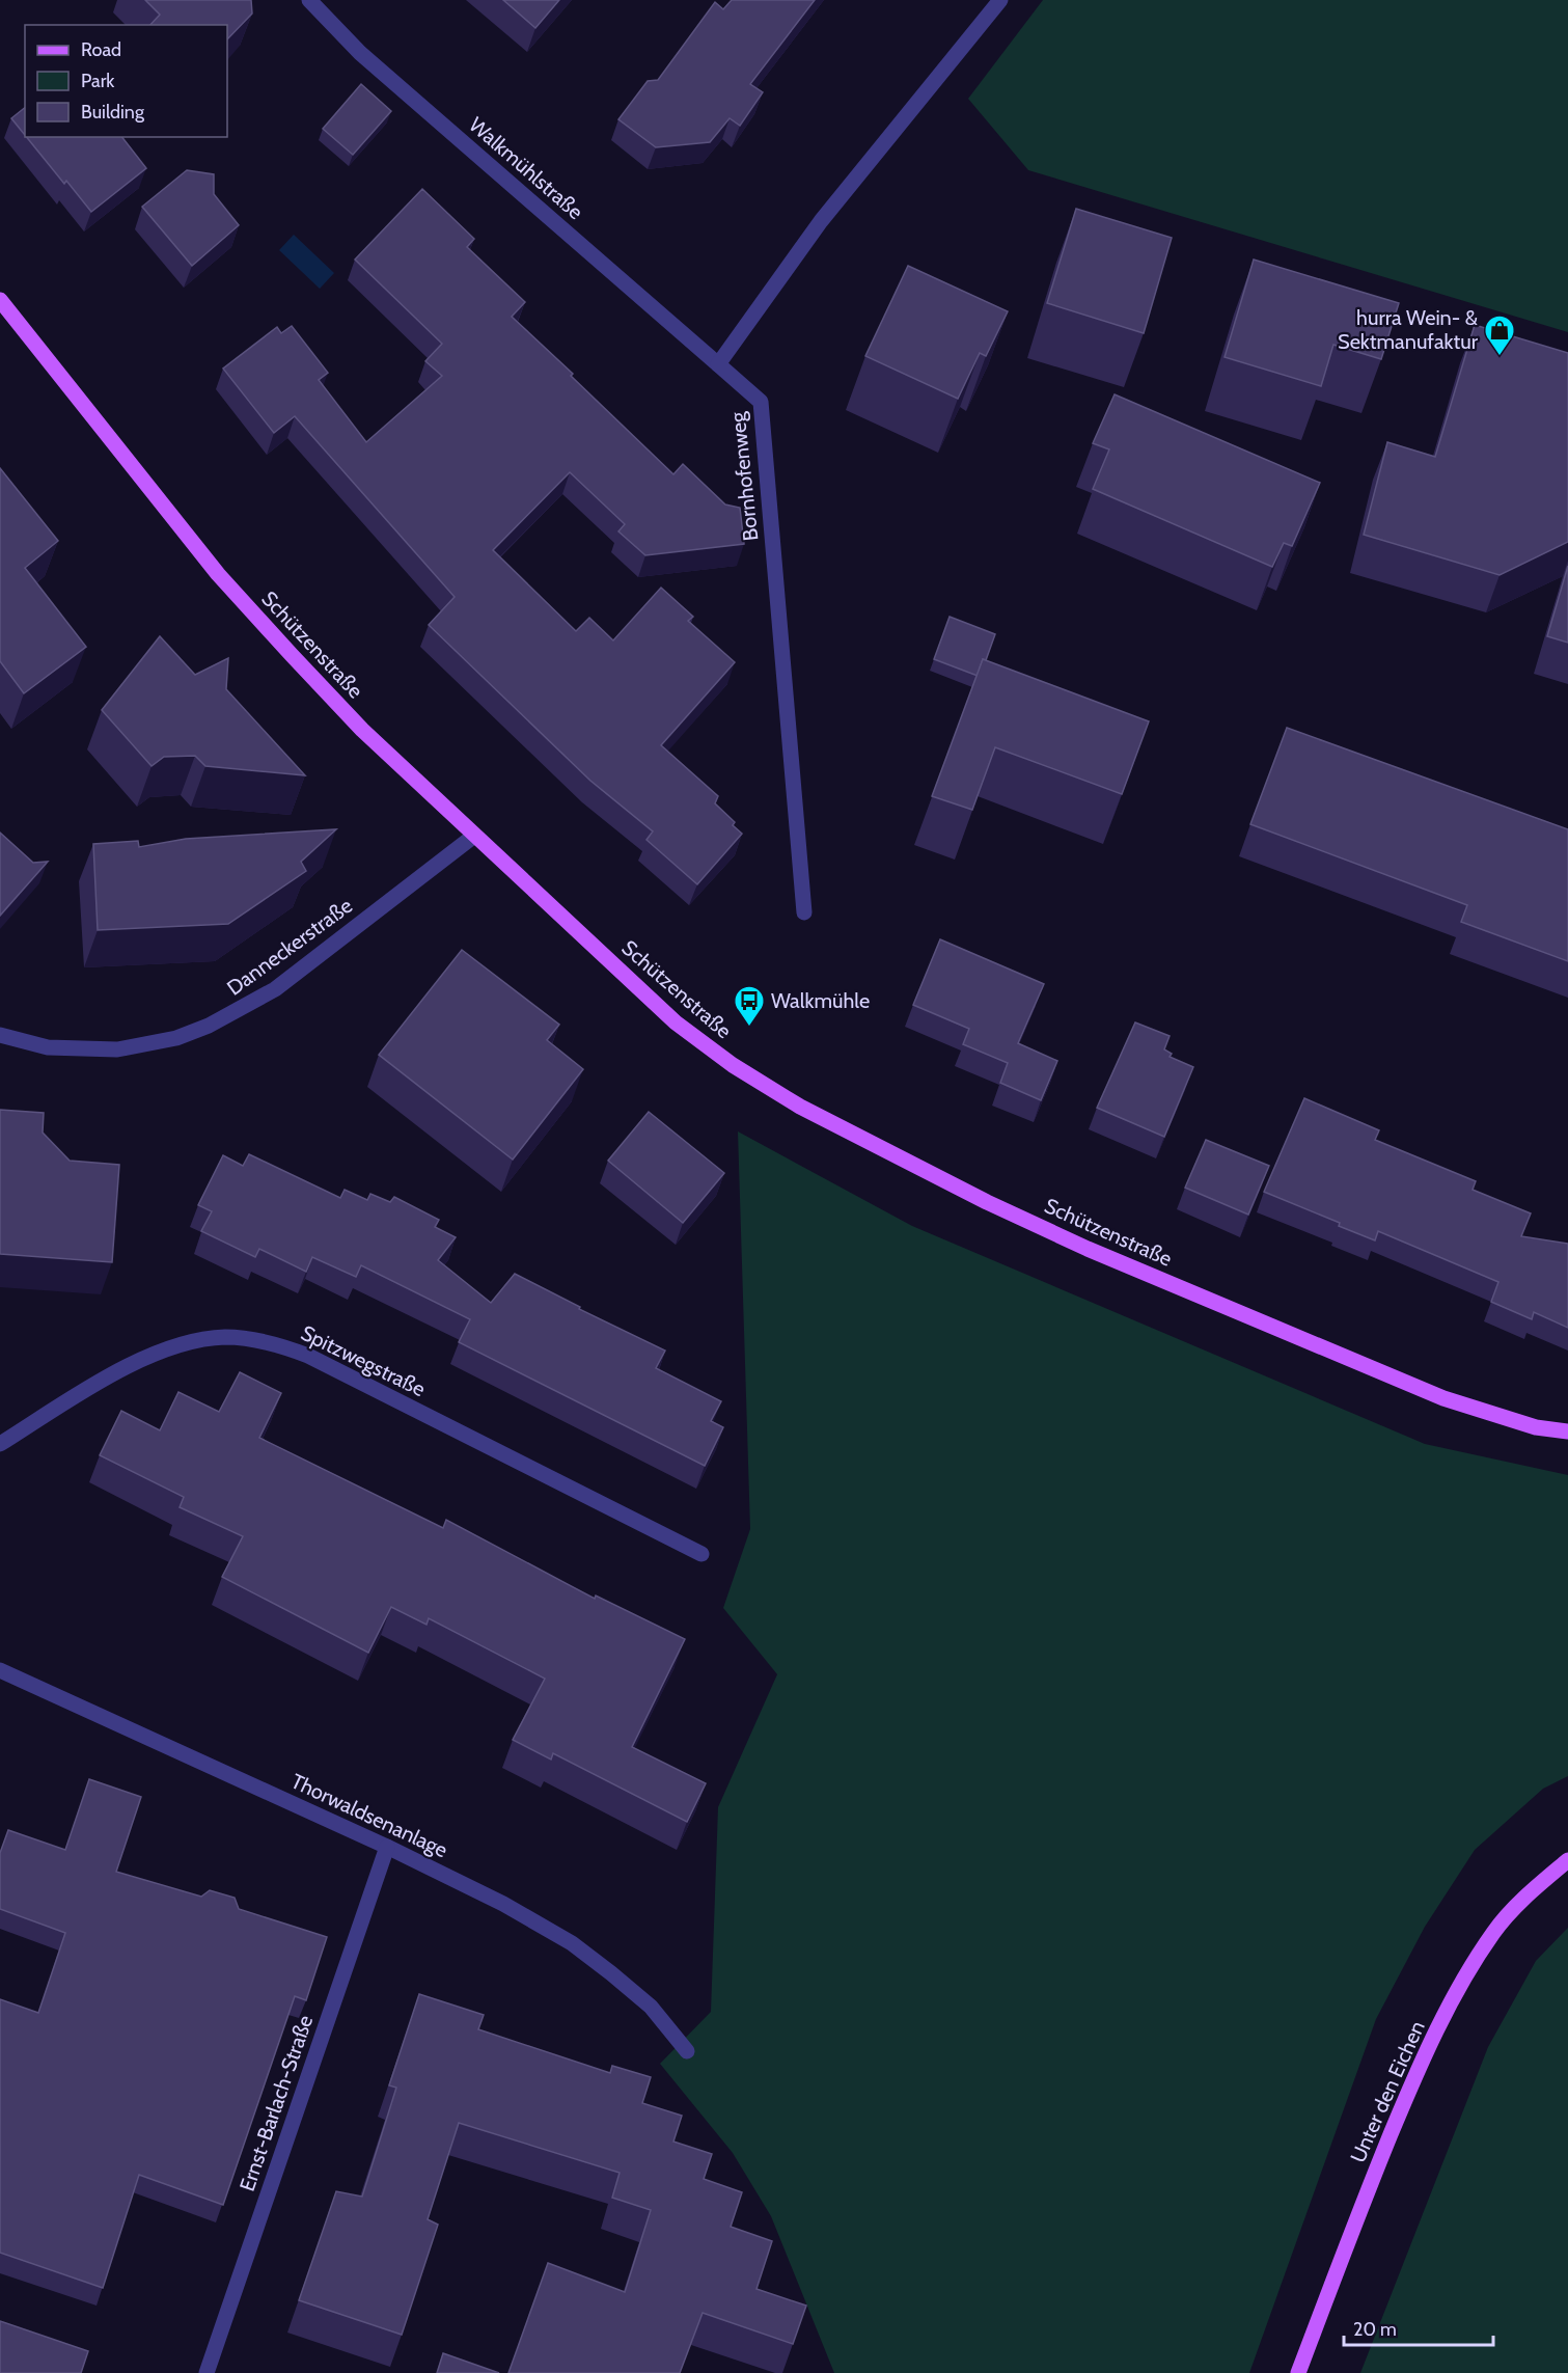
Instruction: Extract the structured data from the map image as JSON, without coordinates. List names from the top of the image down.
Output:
{
  "streets": {
    "main road": ["Schützenstraße", "Unter den Eichen"],
    "street": [
      "Walkmühlstraße",
      "Bornhofenweg",
      "Danneckerstraße",
      "Spitzwegstraße",
      "Thorwaldsenanlage",
      "Ernst-Barlach-Straße"
    ]
  },
  "crossings": [
    ["Walkmühlstraße", "Bornhofenweg"],
    ["Schützenstraße", "Danneckerstraße"],
    ["Thorwaldsenanlage", "Ernst-Barlach-Straße"]
  ],
  "places": {
    "shop": ["hurra Wein- & Sektmanufaktur"],
    "bus stop": ["Walkmühle"]
  },
  "legend": ["Road", "Park", "Building"],
  "scale_bar": "20 m"
}
